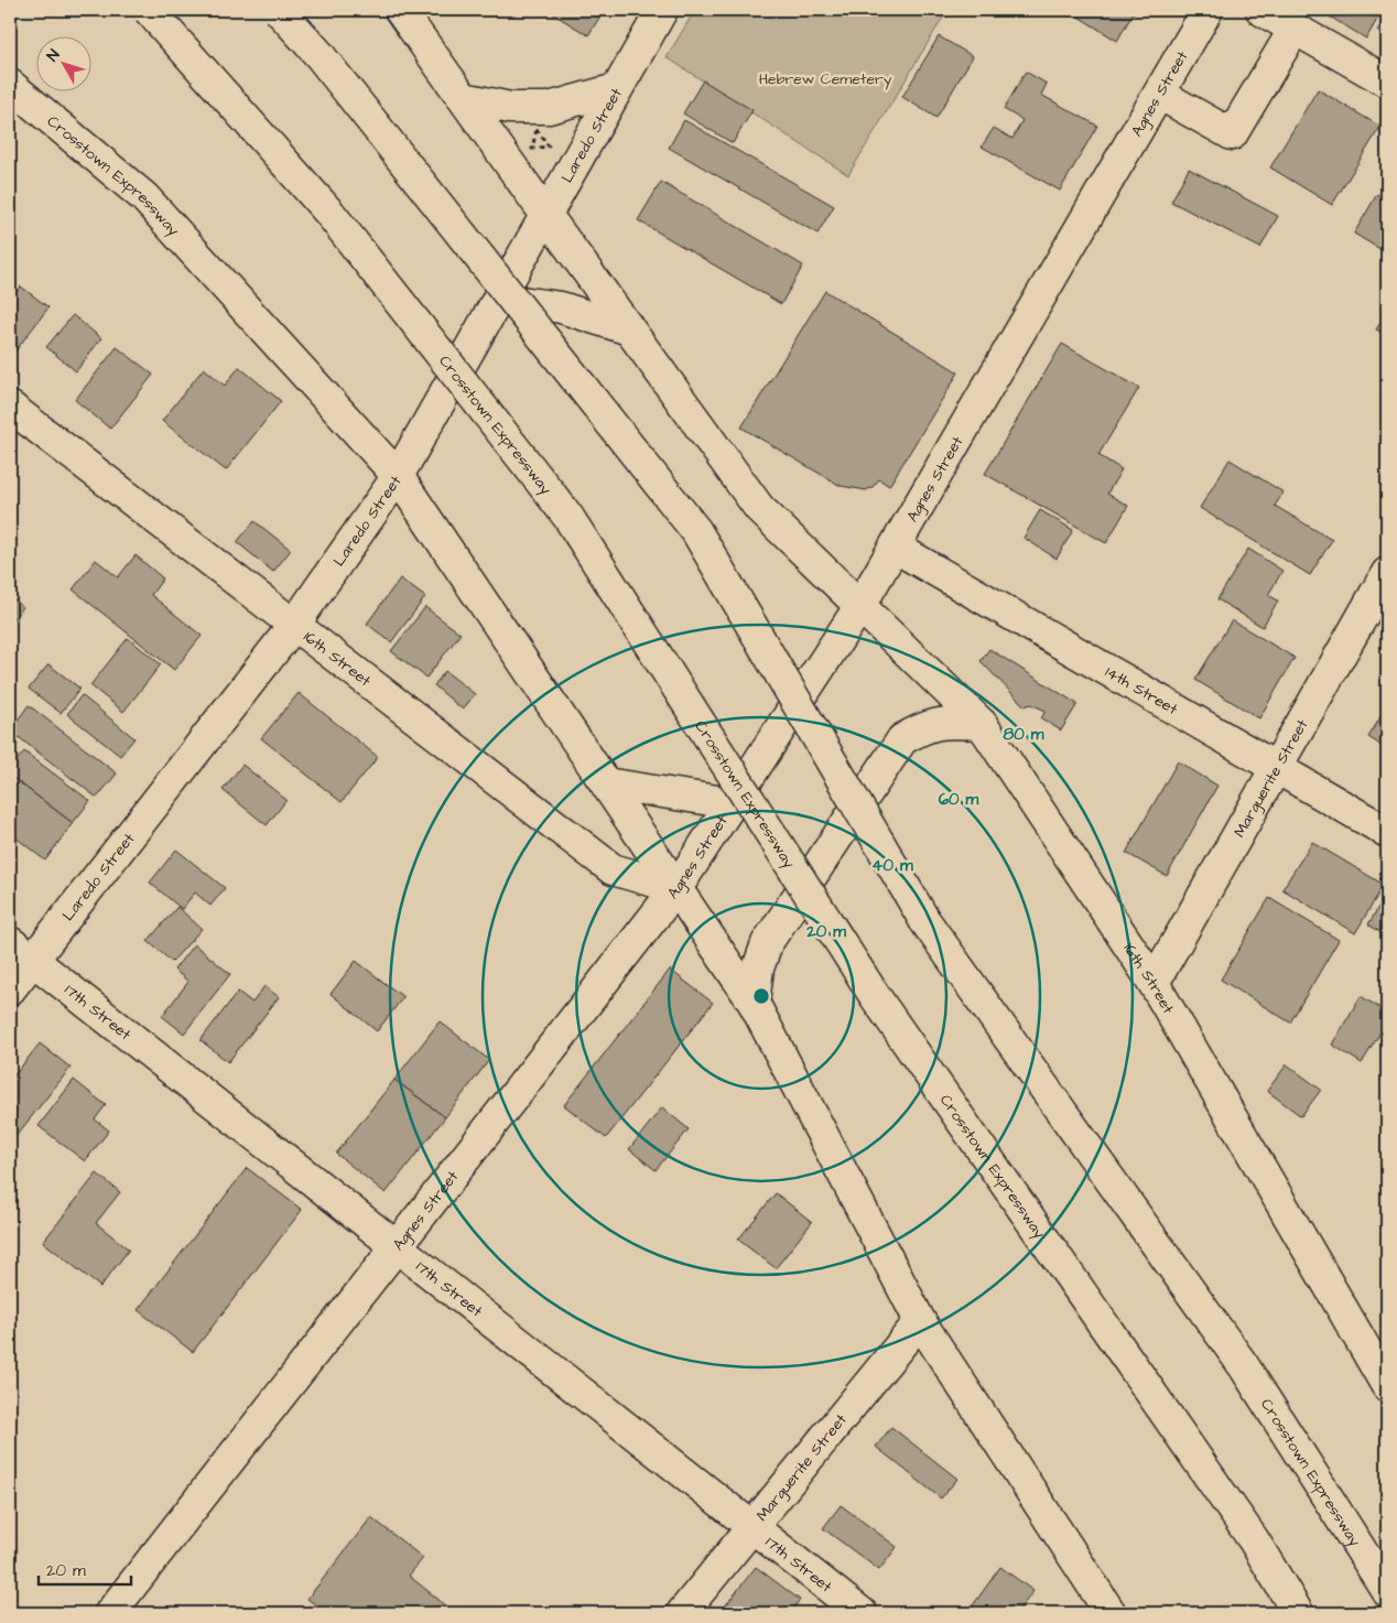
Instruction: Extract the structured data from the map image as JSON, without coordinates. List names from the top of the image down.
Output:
{
  "streets": {
    "main road": [
      "Agnes Street",
      "Laredo Street",
      "Crosstown Expressway",
      "16th Street",
      "14th Street",
      "Marguerite Street",
      "17th Street"
    ]
  },
  "crossings": [
    ["Agnes Street", "Crosstown Expressway"],
    ["Agnes Street", "16th Street"],
    ["Agnes Street", "14th Street"],
    ["Agnes Street", "17th Street"],
    ["Laredo Street", "Crosstown Expressway"],
    ["Laredo Street", "16th Street"],
    ["Laredo Street", "17th Street"],
    ["Crosstown Expressway", "16th Street"],
    ["Crosstown Expressway", "Marguerite Street"],
    ["16th Street", "Marguerite Street"],
    ["14th Street", "Marguerite Street"],
    ["Marguerite Street", "17th Street"]
  ],
  "parks": ["Hebrew Cemetery"],
  "scale_bar": "20 m",
  "north": "top left",
  "rings": [
    "80 m",
    "60 m",
    "40 m",
    "20 m"
  ]
}
